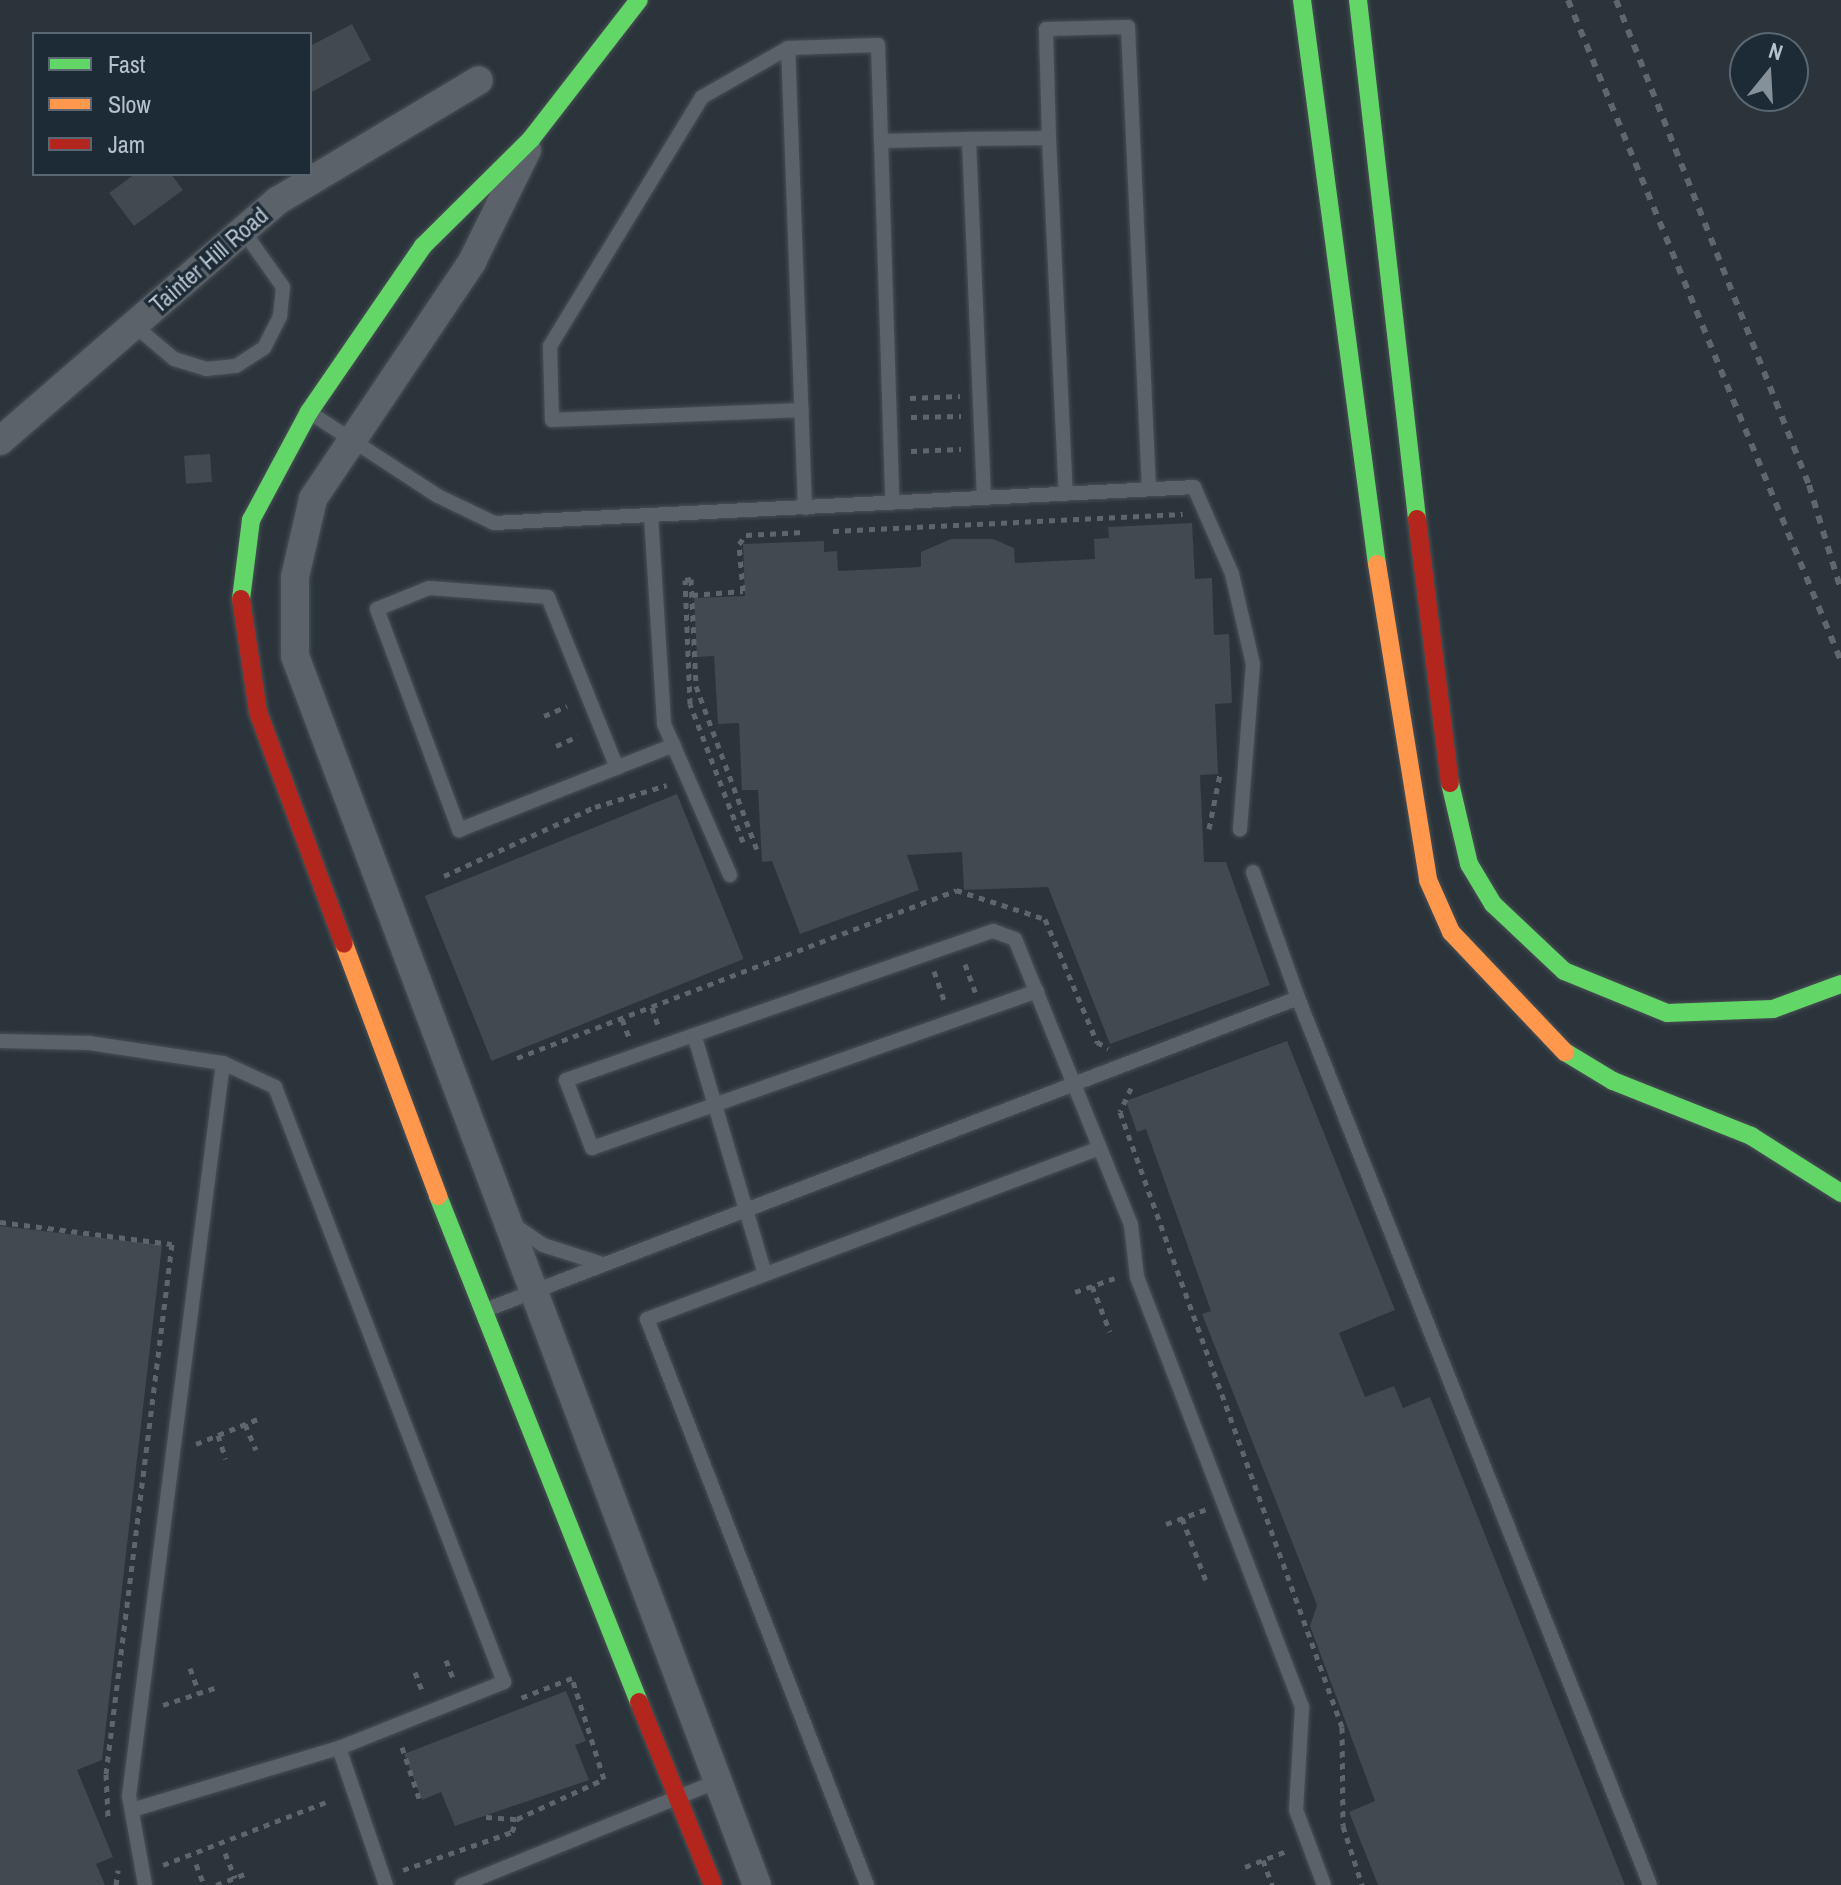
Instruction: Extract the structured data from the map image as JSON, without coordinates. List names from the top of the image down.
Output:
{
  "streets": {
    "street": ["Tainter Hill Road"]
  },
  "legend": ["Fast", "Slow", "Jam"],
  "north": "top"
}
